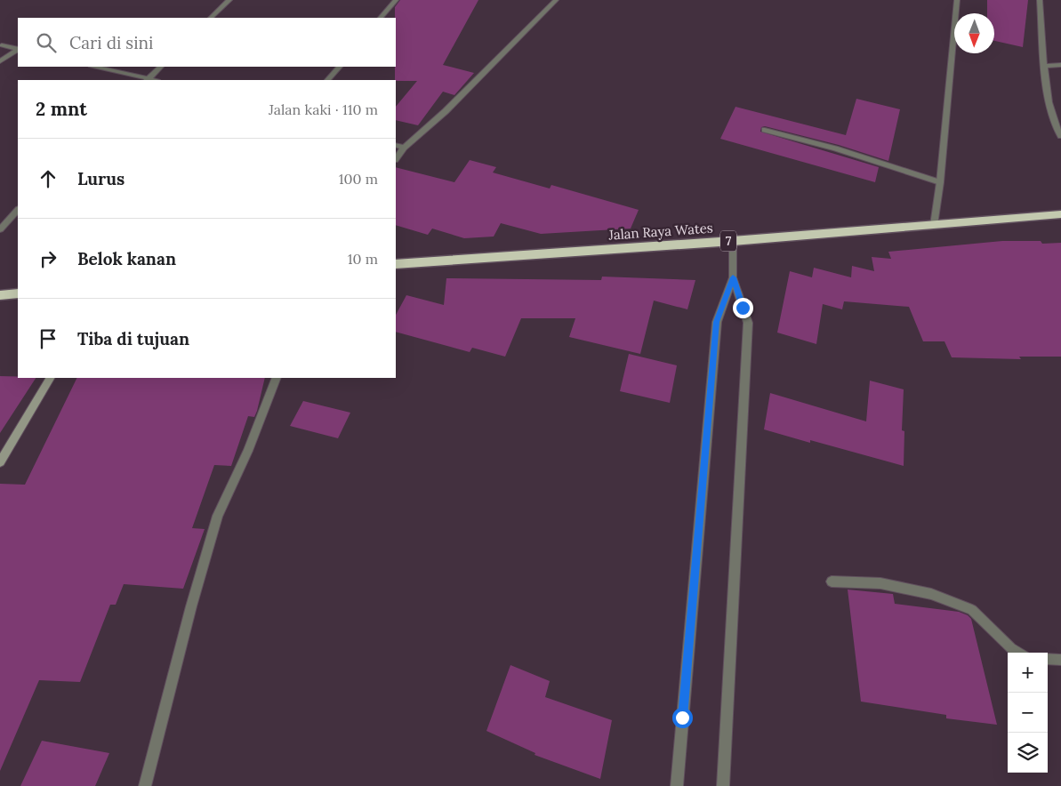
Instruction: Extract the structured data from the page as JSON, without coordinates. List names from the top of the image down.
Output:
{
  "streets": {
    "highway": ["Jalan Raya Wates", "7"]
  },
  "north": "bottom",
  "page": {
    "search": "Cari di sini",
    "heading": ["2 mnt", "Jalan kaki · 110 m"],
    "list": [
      ["Lurus", "100 m"],
      ["Belok kanan", "10 m"],
      "Tiba di tujuan"
    ],
    "map_buttons": ["+", "−"]
  }
}
